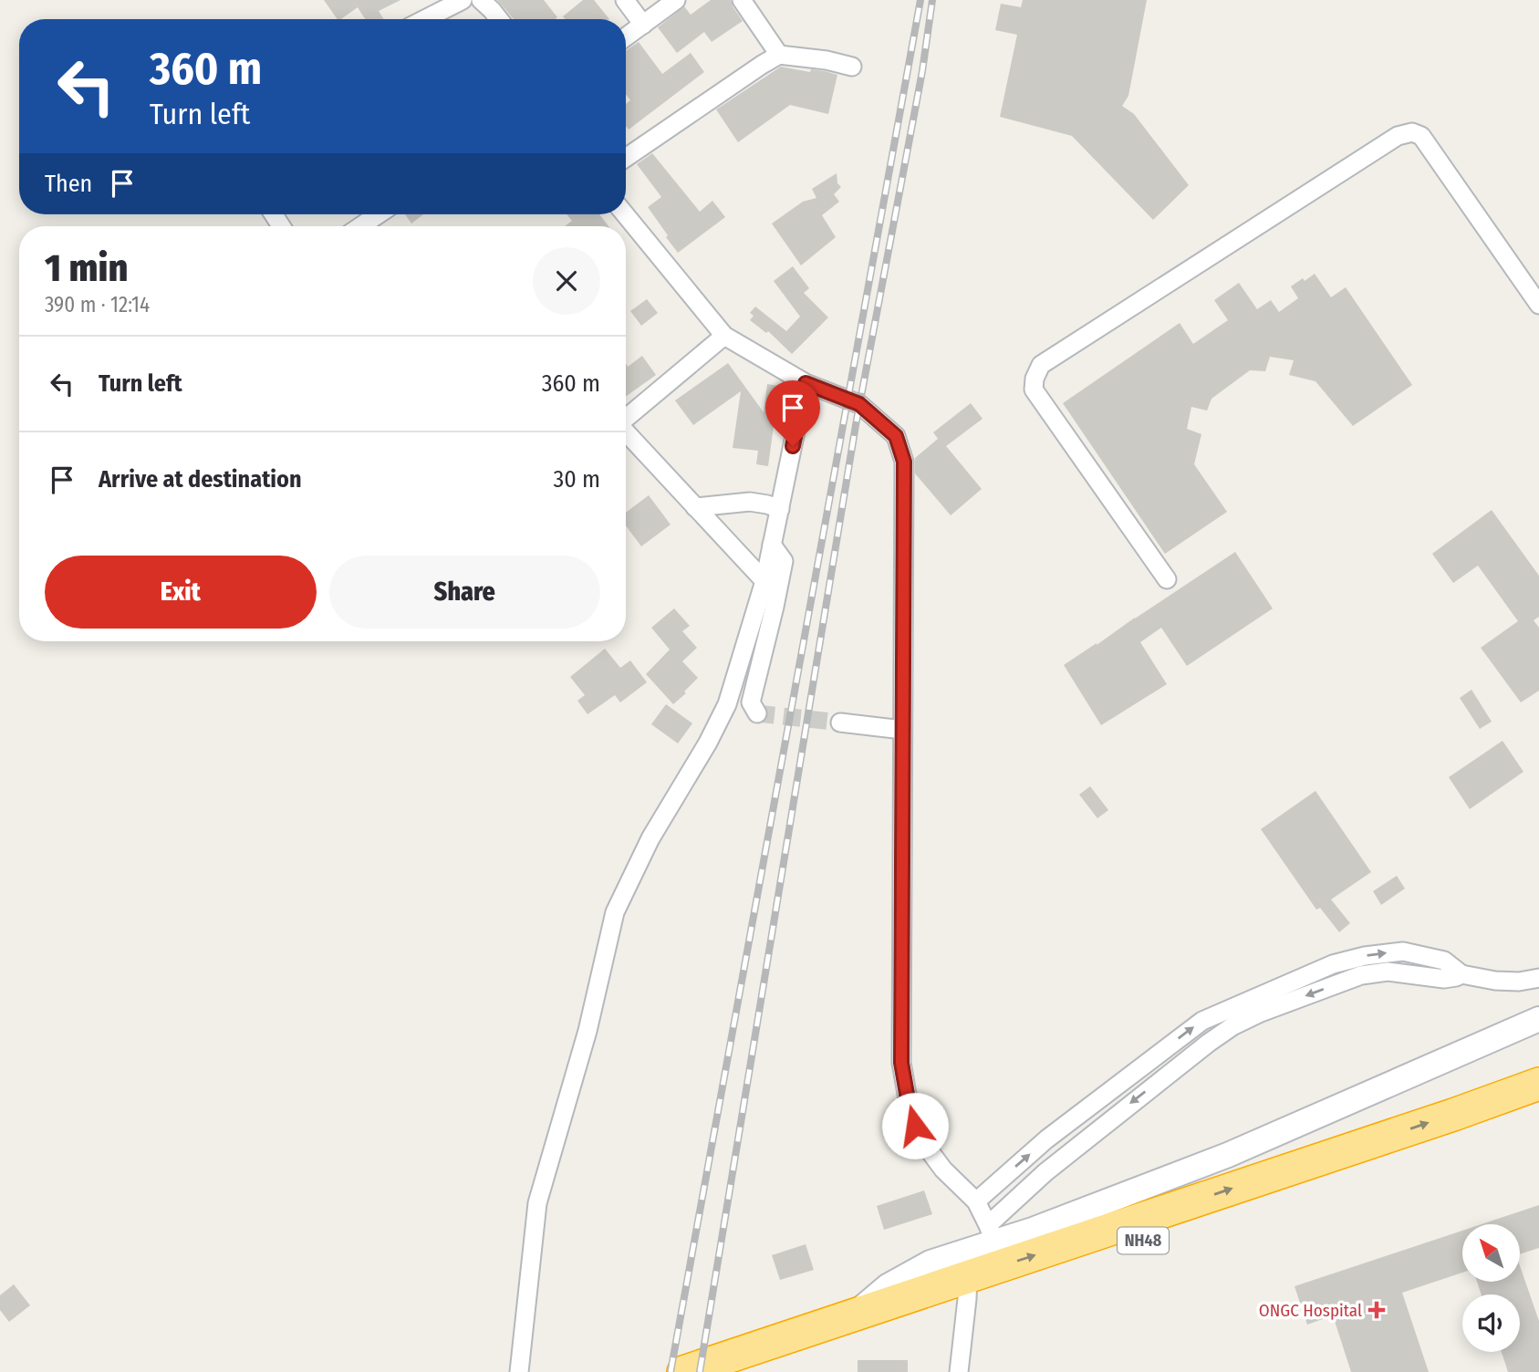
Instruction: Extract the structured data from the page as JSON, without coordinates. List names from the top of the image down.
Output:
{
  "streets": {
    "highway": ["NH48"]
  },
  "places": {
    "health": ["ONGC Hospital"]
  },
  "north": "top left",
  "page": {
    "turn": ["360 m", "Turn left"],
    "then": "Then",
    "heading": ["1 min", "390 m · 12:14"],
    "list": [
      {
        "name": "Turn left",
        "value": "360 m"
      },
      {
        "name": "Arrive at destination",
        "value": "30 m"
      }
    ],
    "buttons": ["Exit", "Share"]
  }
}
